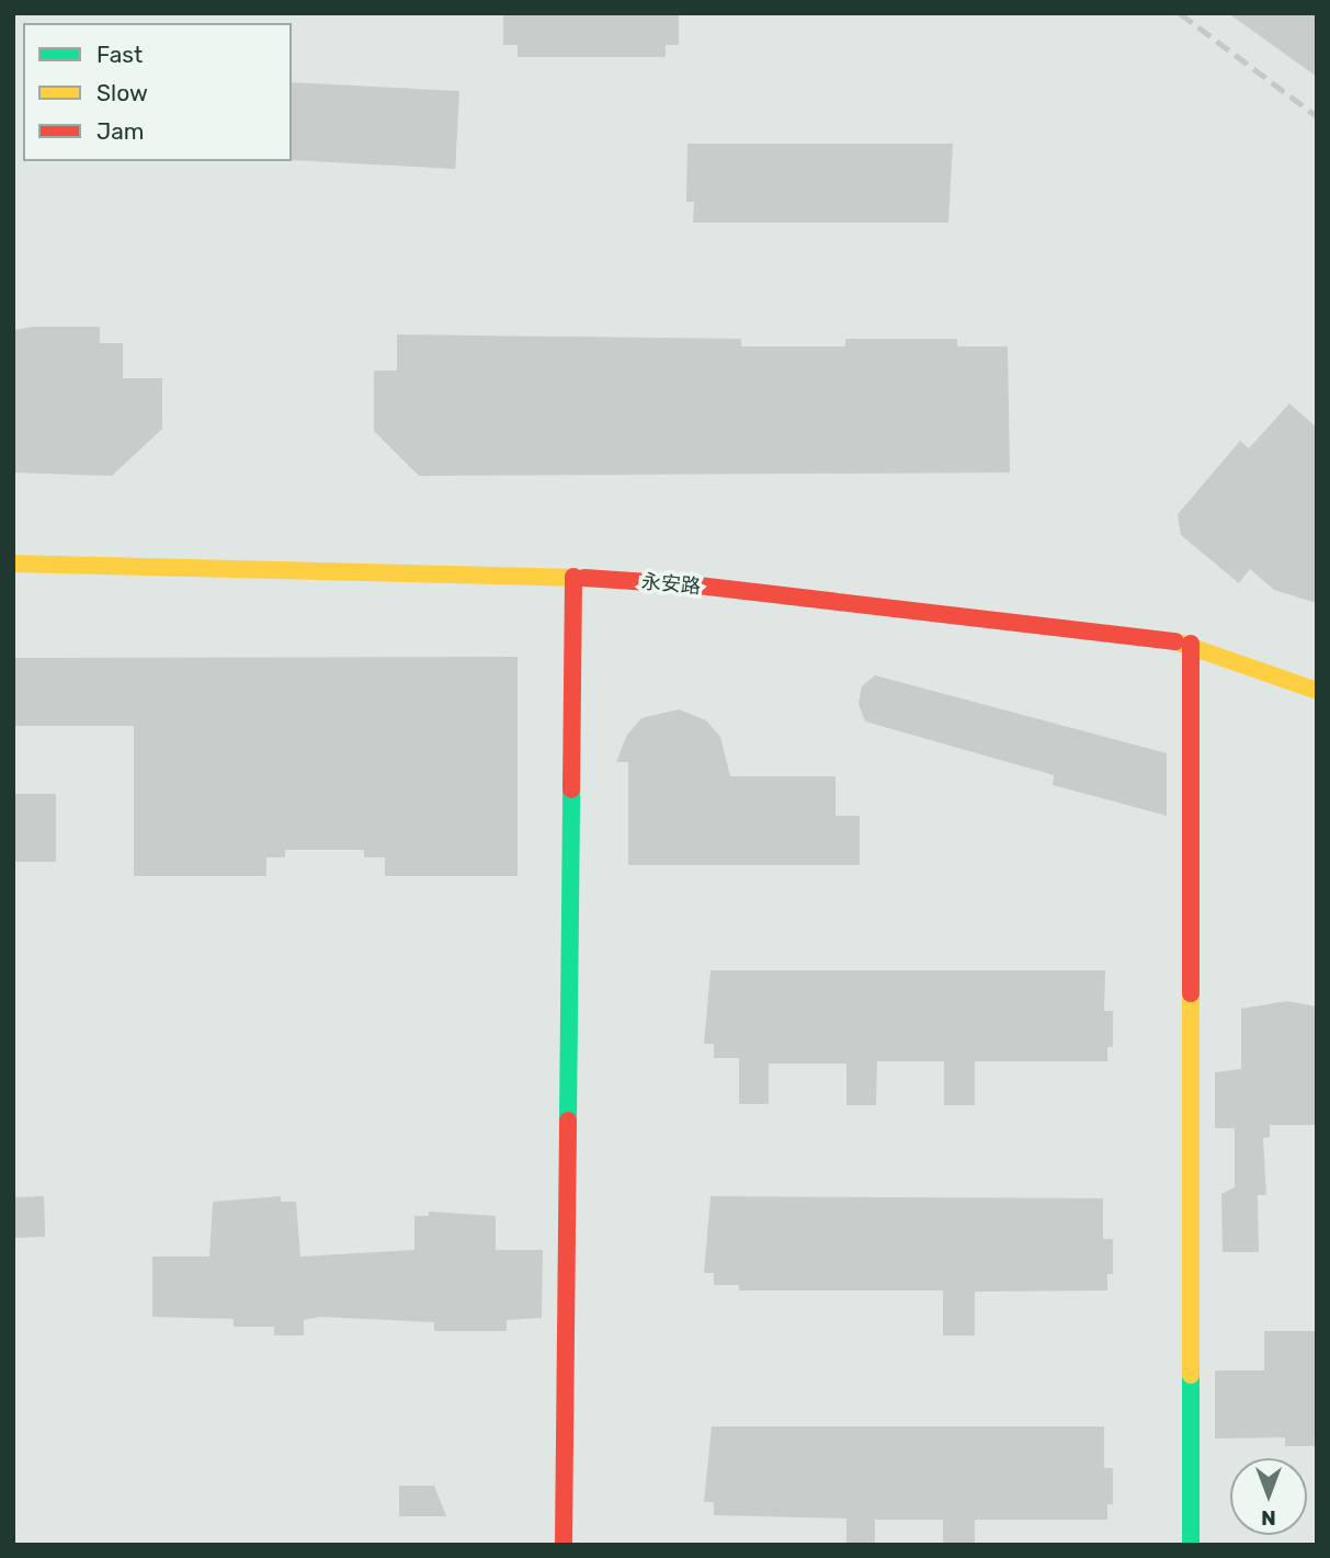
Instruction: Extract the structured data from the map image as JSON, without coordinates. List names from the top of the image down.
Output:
{
  "streets": {
    "street": ["永安路"]
  },
  "legend": ["Fast", "Slow", "Jam"],
  "north": "bottom"
}
